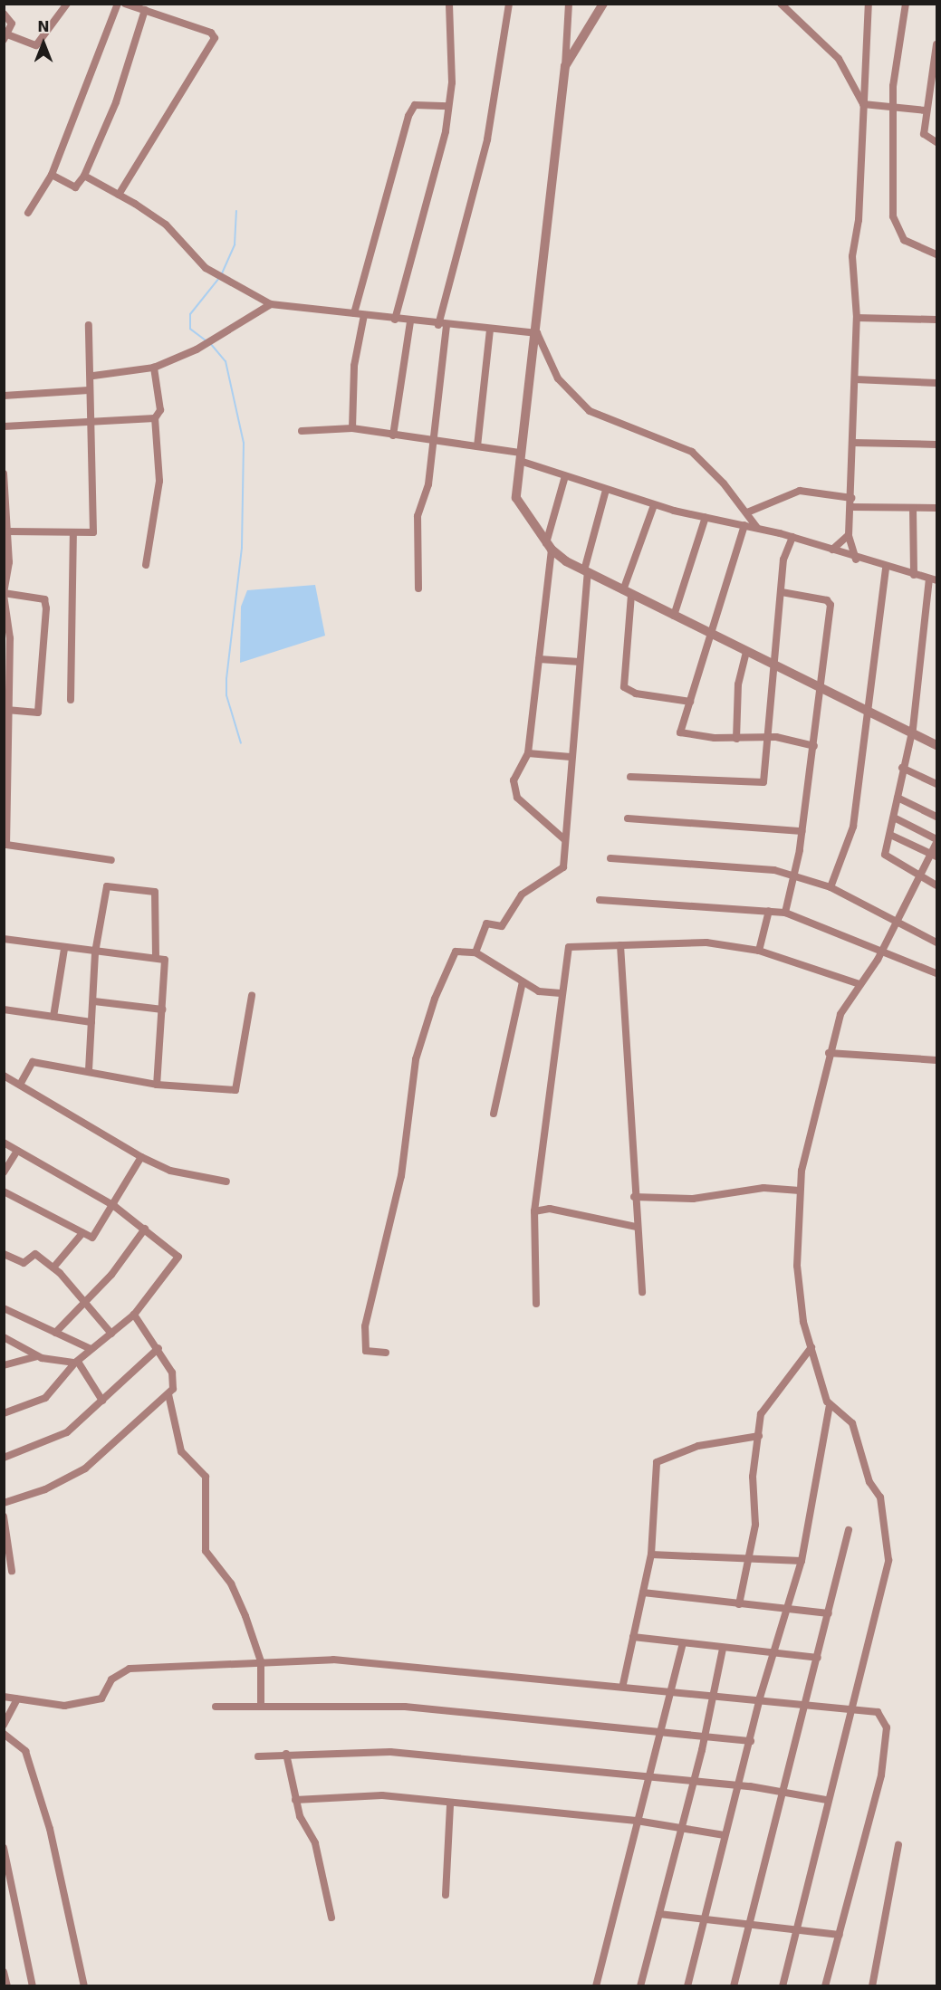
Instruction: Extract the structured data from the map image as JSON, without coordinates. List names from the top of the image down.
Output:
{
  "north": "top"
}
